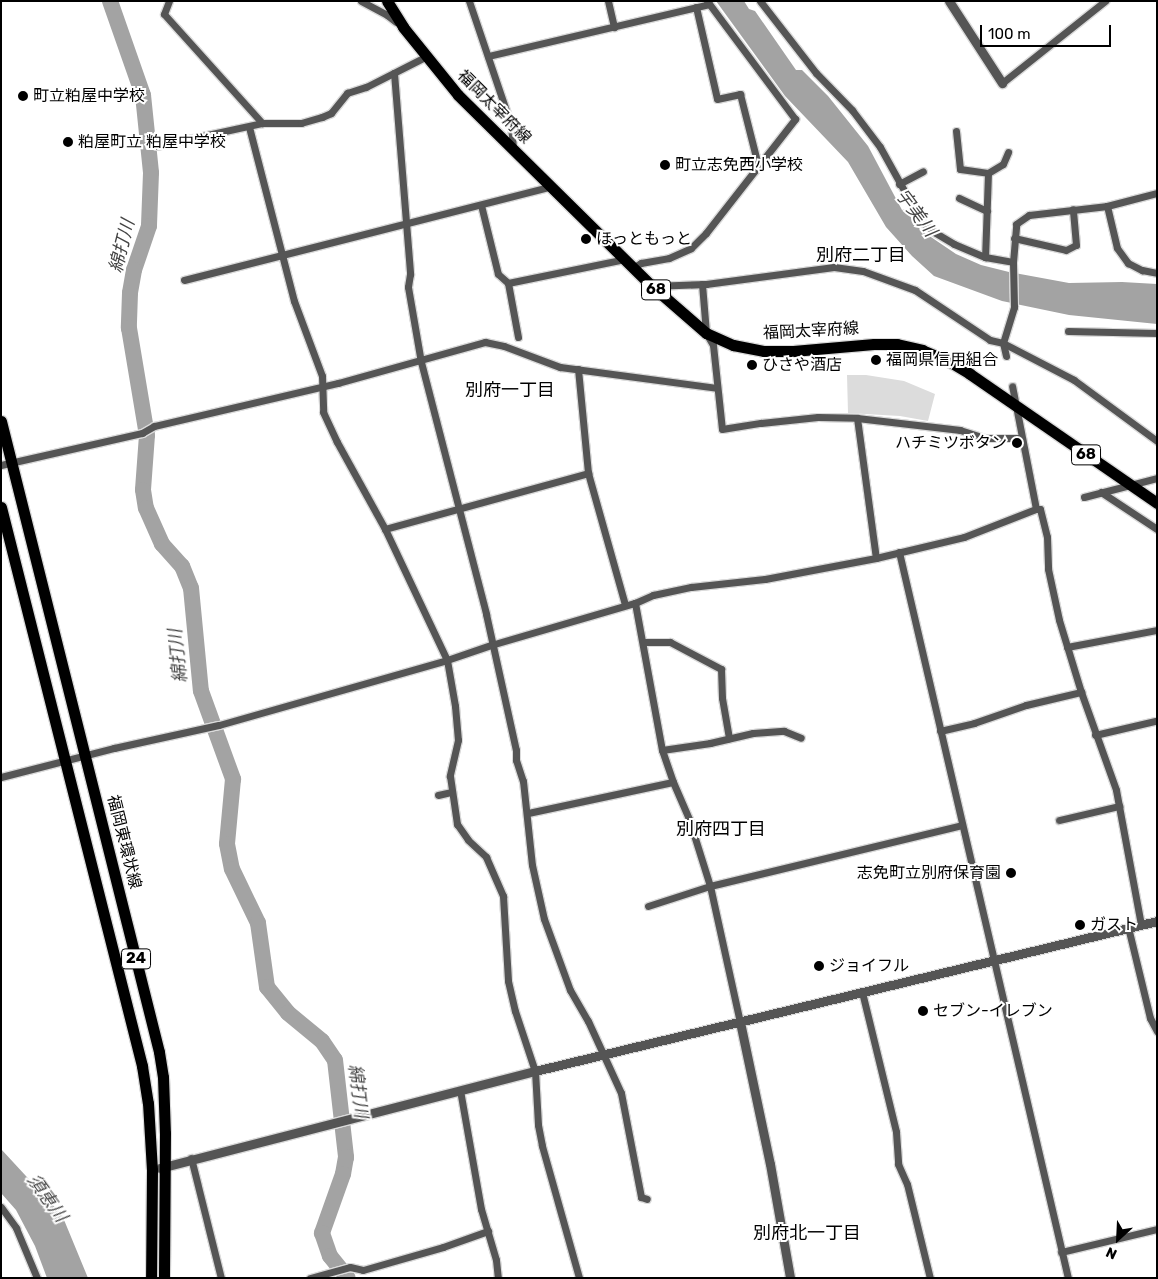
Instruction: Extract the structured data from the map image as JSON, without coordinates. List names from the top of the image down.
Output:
{
  "streets": {
    "main road": [
      "福岡太宰府線",
      "68",
      "福岡東環状線",
      "24"
    ]
  },
  "districts": [
    "別府二丁目",
    "別府一丁目",
    "別府四丁目",
    "別府北一丁目"
  ],
  "water": ["宇美川", "綿打川", "須恵川"],
  "places": [
    "町立粕屋中学校",
    "粕屋町立 粕屋中学校",
    "町立志免西小学校",
    "ほっともっと",
    "福岡県信用組合",
    "ひさや酒店",
    "ハチミツボタン",
    "志免町立別府保育園",
    "ガスト",
    "ジョイフル",
    "セブン-イレブン"
  ],
  "scale_bar": "100 m",
  "north": "bottom left"
}
